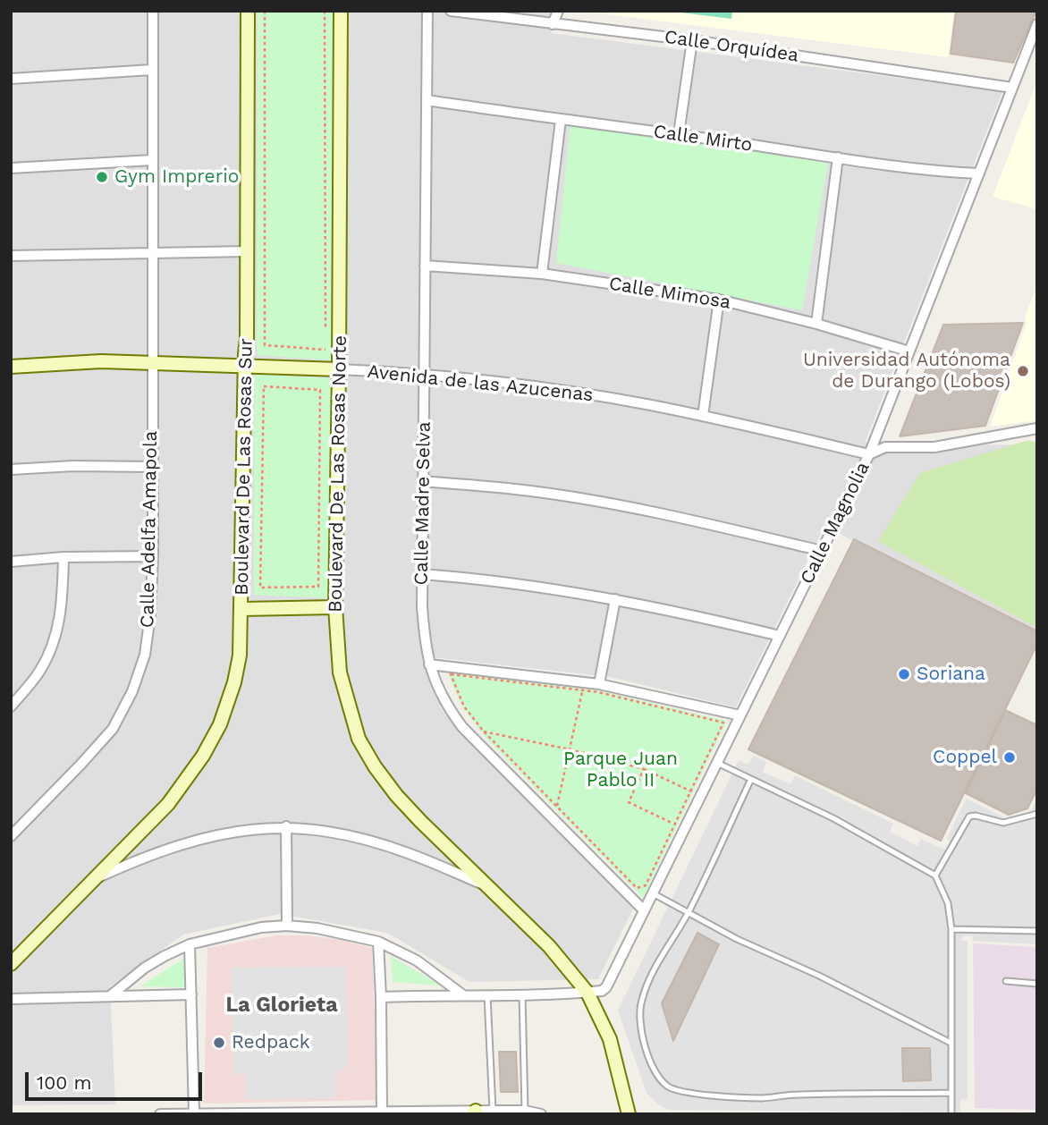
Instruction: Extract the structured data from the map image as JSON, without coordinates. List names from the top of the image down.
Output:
{
  "streets": {
    "main road": ["Avenida de las Azucenas", "Boulevard De Las Rosas Sur", "Boulevard De Las Rosas Norte"],
    "street": [
      "Calle Orquídea",
      "Calle Mirto",
      "Calle Mimosa",
      "Calle Madre Selva",
      "Calle Magnolia",
      "Calle Adelfa Amapola"
    ]
  },
  "crossings": [
    ["Calle Orquídea", "Calle Magnolia"],
    ["Calle Mirto", "Calle Madre Selva"],
    ["Calle Mirto", "Calle Magnolia"],
    ["Calle Mimosa", "Calle Madre Selva"],
    ["Calle Mimosa", "Calle Magnolia"],
    ["Avenida de las Azucenas", "Boulevard De Las Rosas Sur"],
    ["Avenida de las Azucenas", "Boulevard De Las Rosas Norte"],
    ["Avenida de las Azucenas", "Calle Madre Selva"],
    ["Avenida de las Azucenas", "Calle Magnolia"],
    ["Avenida de las Azucenas", "Calle Adelfa Amapola"],
    ["Boulevard De Las Rosas Norte", "Calle Magnolia"],
    ["Calle Madre Selva", "Calle Magnolia"]
  ],
  "districts": ["La Glorieta"],
  "parks": ["Parque Juan Pablo II"],
  "places": [
    "Gym Imprerio",
    "Universidad Autónoma de Durango (Lobos)",
    "Soriana",
    "Coppel",
    "Redpack"
  ],
  "scale_bar": "100 m"
}
